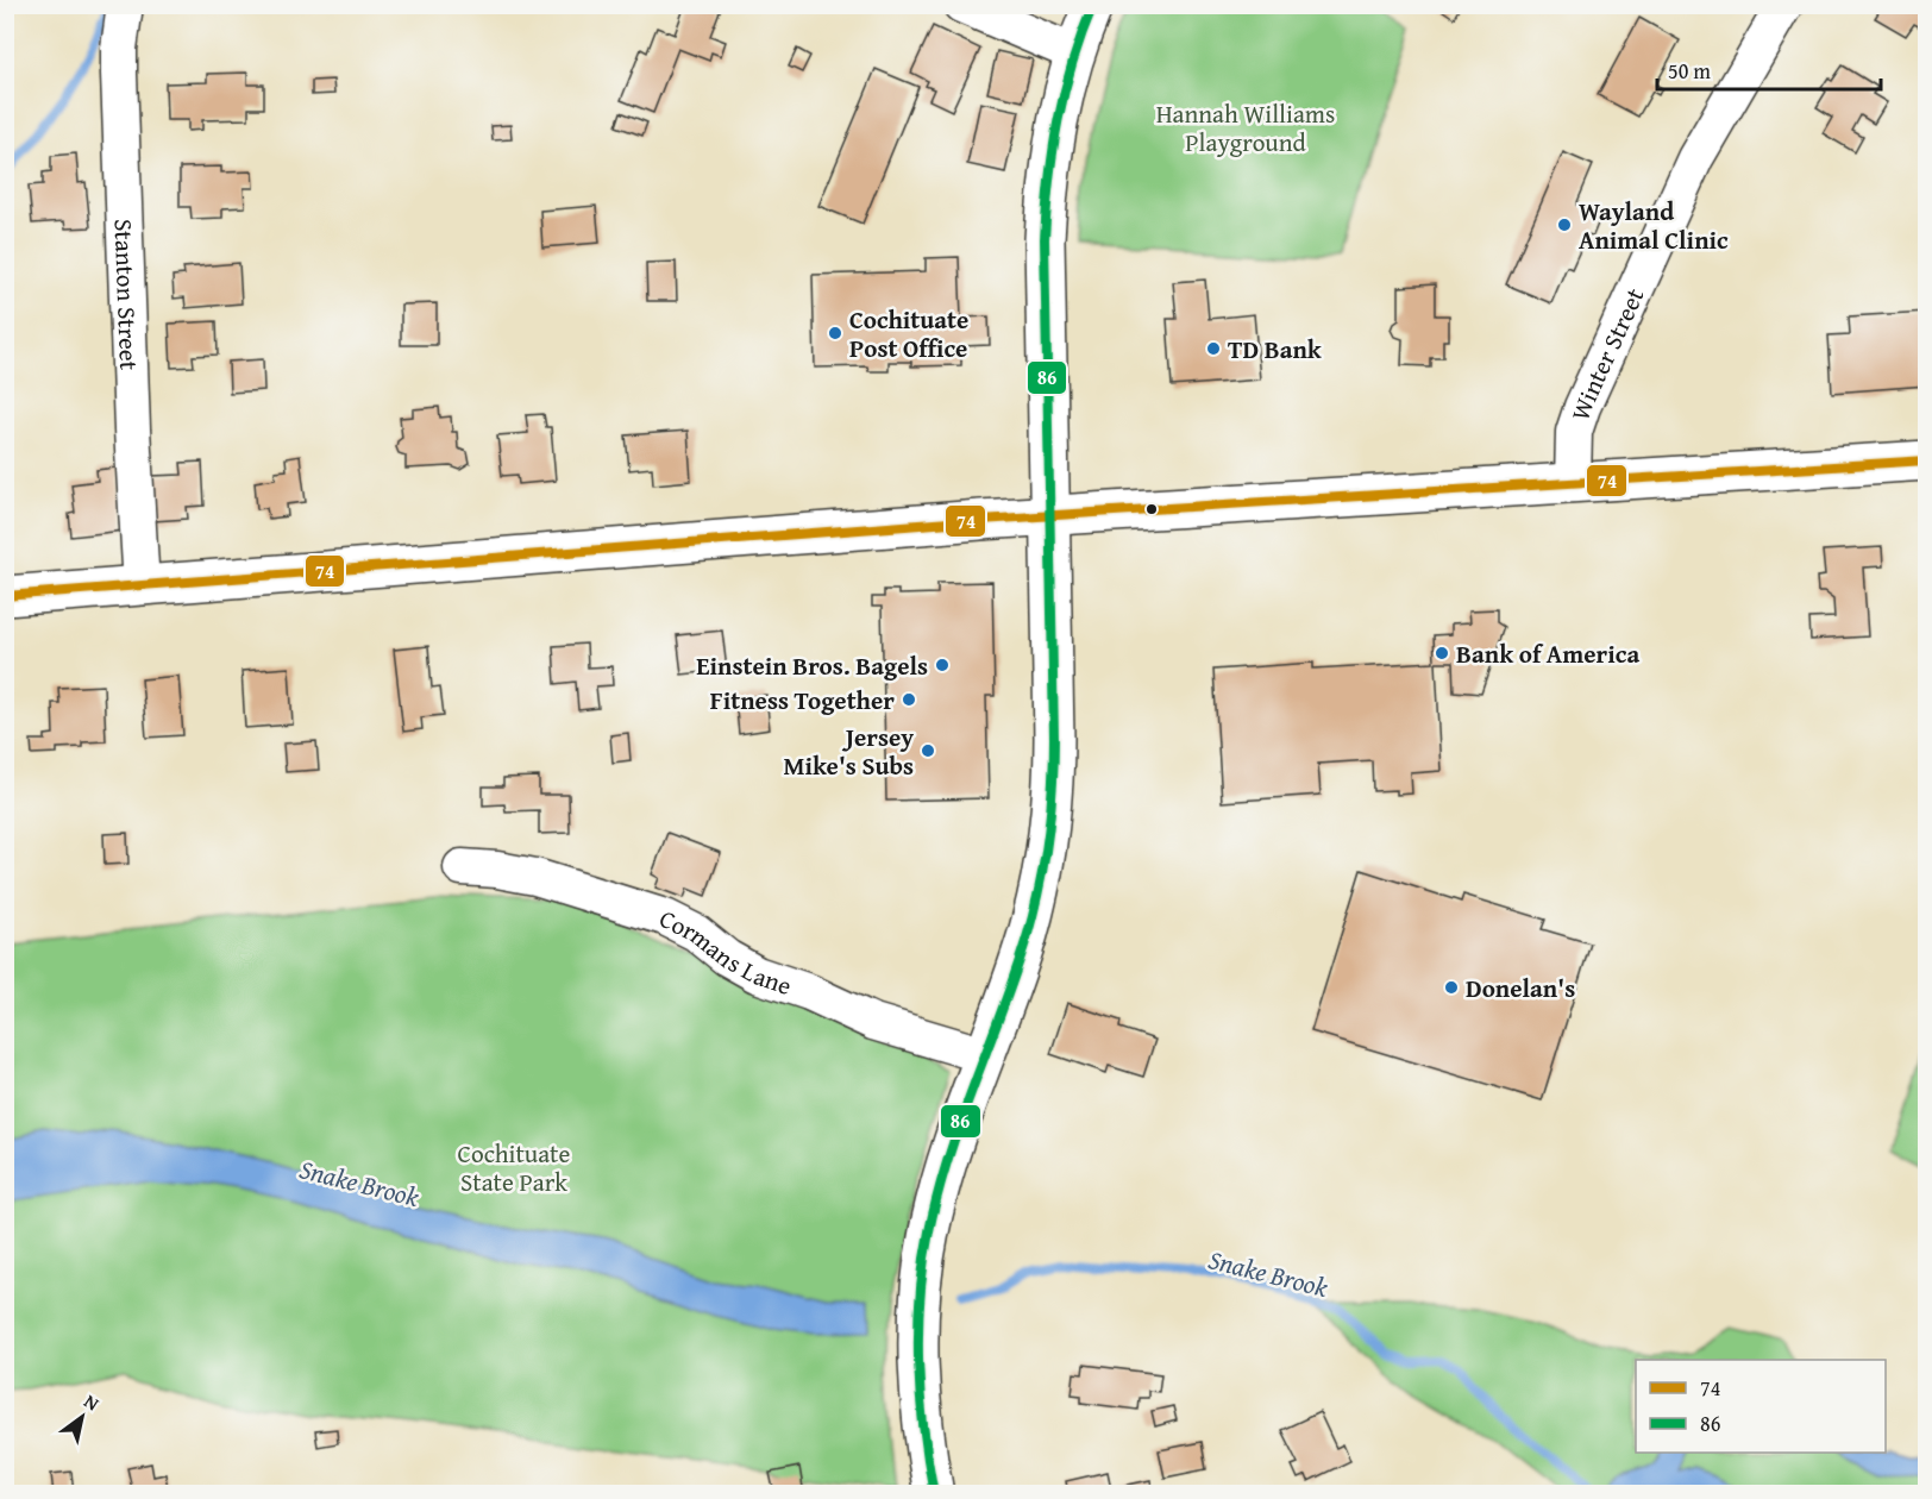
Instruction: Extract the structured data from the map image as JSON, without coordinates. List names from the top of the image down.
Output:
{
  "streets": {
    "street": ["Stanton Street", "Winter Street", "Cormans Lane"]
  },
  "water": ["Snake Brook"],
  "parks": ["Hannah Williams Playground", "Cochituate State Park"],
  "places": [
    "Wayland Animal Clinic",
    "Cochituate Post Office",
    "TD Bank",
    "Bank of America",
    "Einstein Bros. Bagels",
    "Fitness Together",
    "Jersey Mike's Subs",
    "Donelan's"
  ],
  "lines": ["transit line 86", "transit line 74"],
  "legend": ["74", "86"],
  "scale_bar": "50 m",
  "north": "top right"
}
